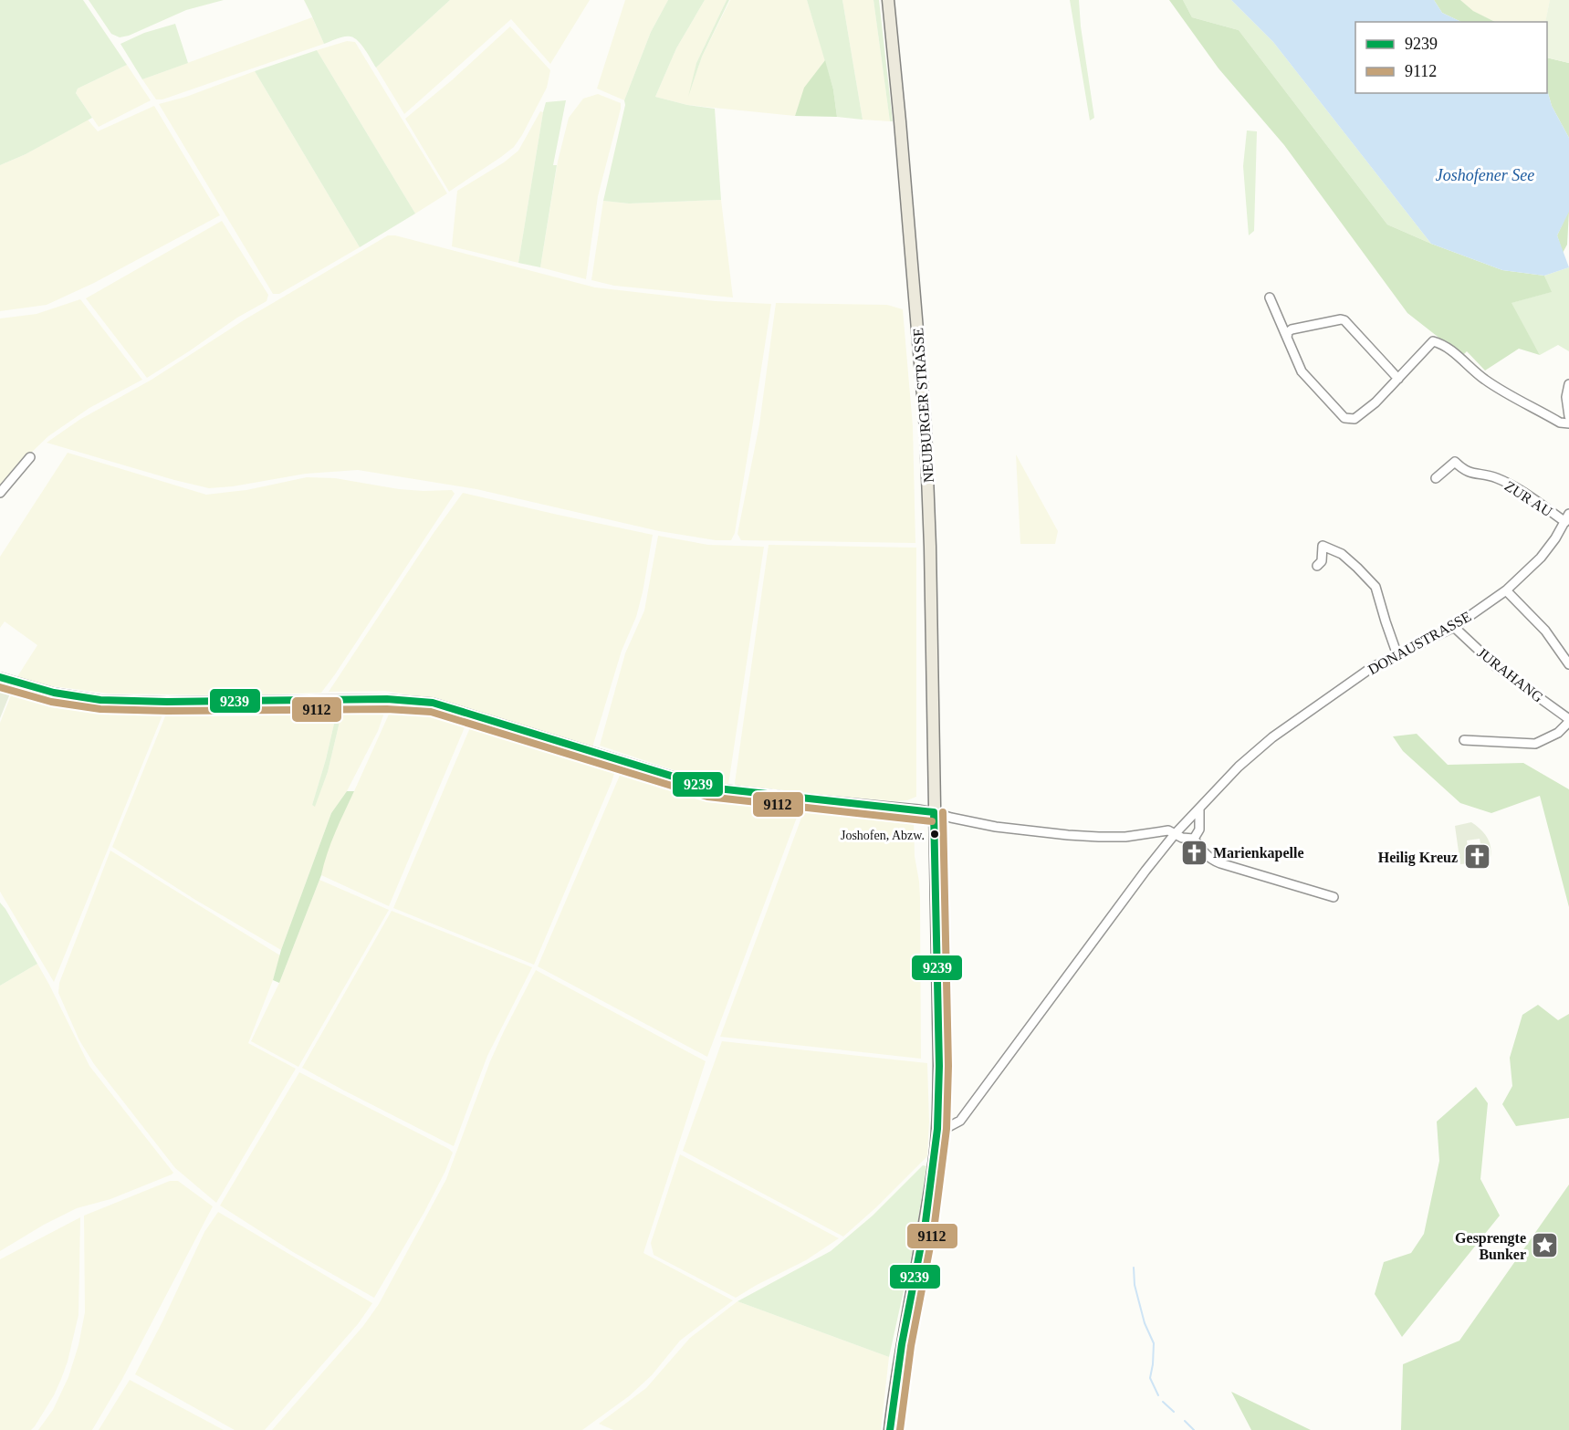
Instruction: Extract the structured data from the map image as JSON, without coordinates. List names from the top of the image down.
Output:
{
  "streets": {
    "main road": ["NEUBURGER STRASSE"],
    "street": ["ZUR AU", "DONAUSTRASSE", "JURAHANG"]
  },
  "crossings": [
    ["NEUBURGER STRASSE", "DONAUSTRASSE"],
    ["ZUR AU", "DONAUSTRASSE"],
    ["DONAUSTRASSE", "JURAHANG"]
  ],
  "water": ["Joshofener See"],
  "places": {
    "other": ["Joshofen, Abzw."],
    "church": ["Marienkapelle", "Heilig Kreuz"],
    "place": ["Gesprengte Bunker"]
  },
  "lines": ["transit line 9239", "transit line 9112"],
  "legend": ["9239", "9112"]
}
